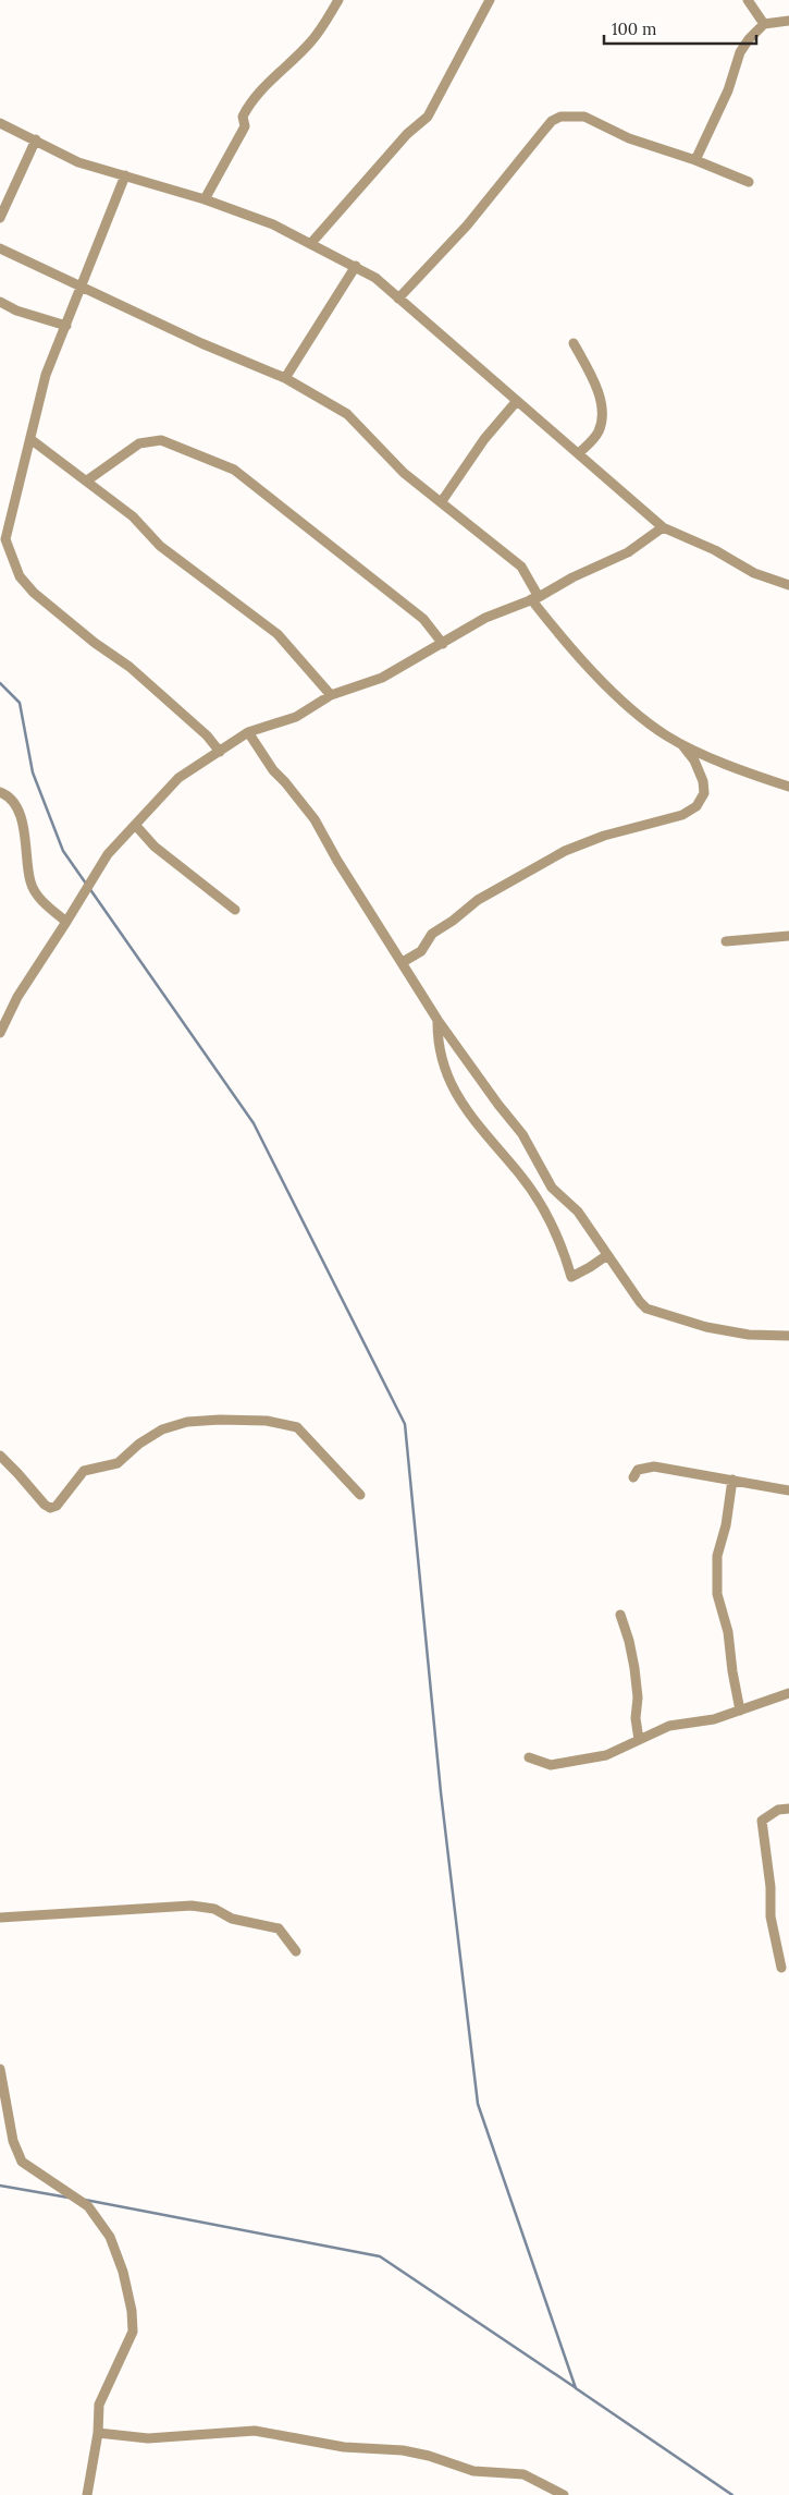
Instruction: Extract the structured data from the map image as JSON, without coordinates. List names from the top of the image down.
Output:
{
  "scale_bar": "100 m"
}
